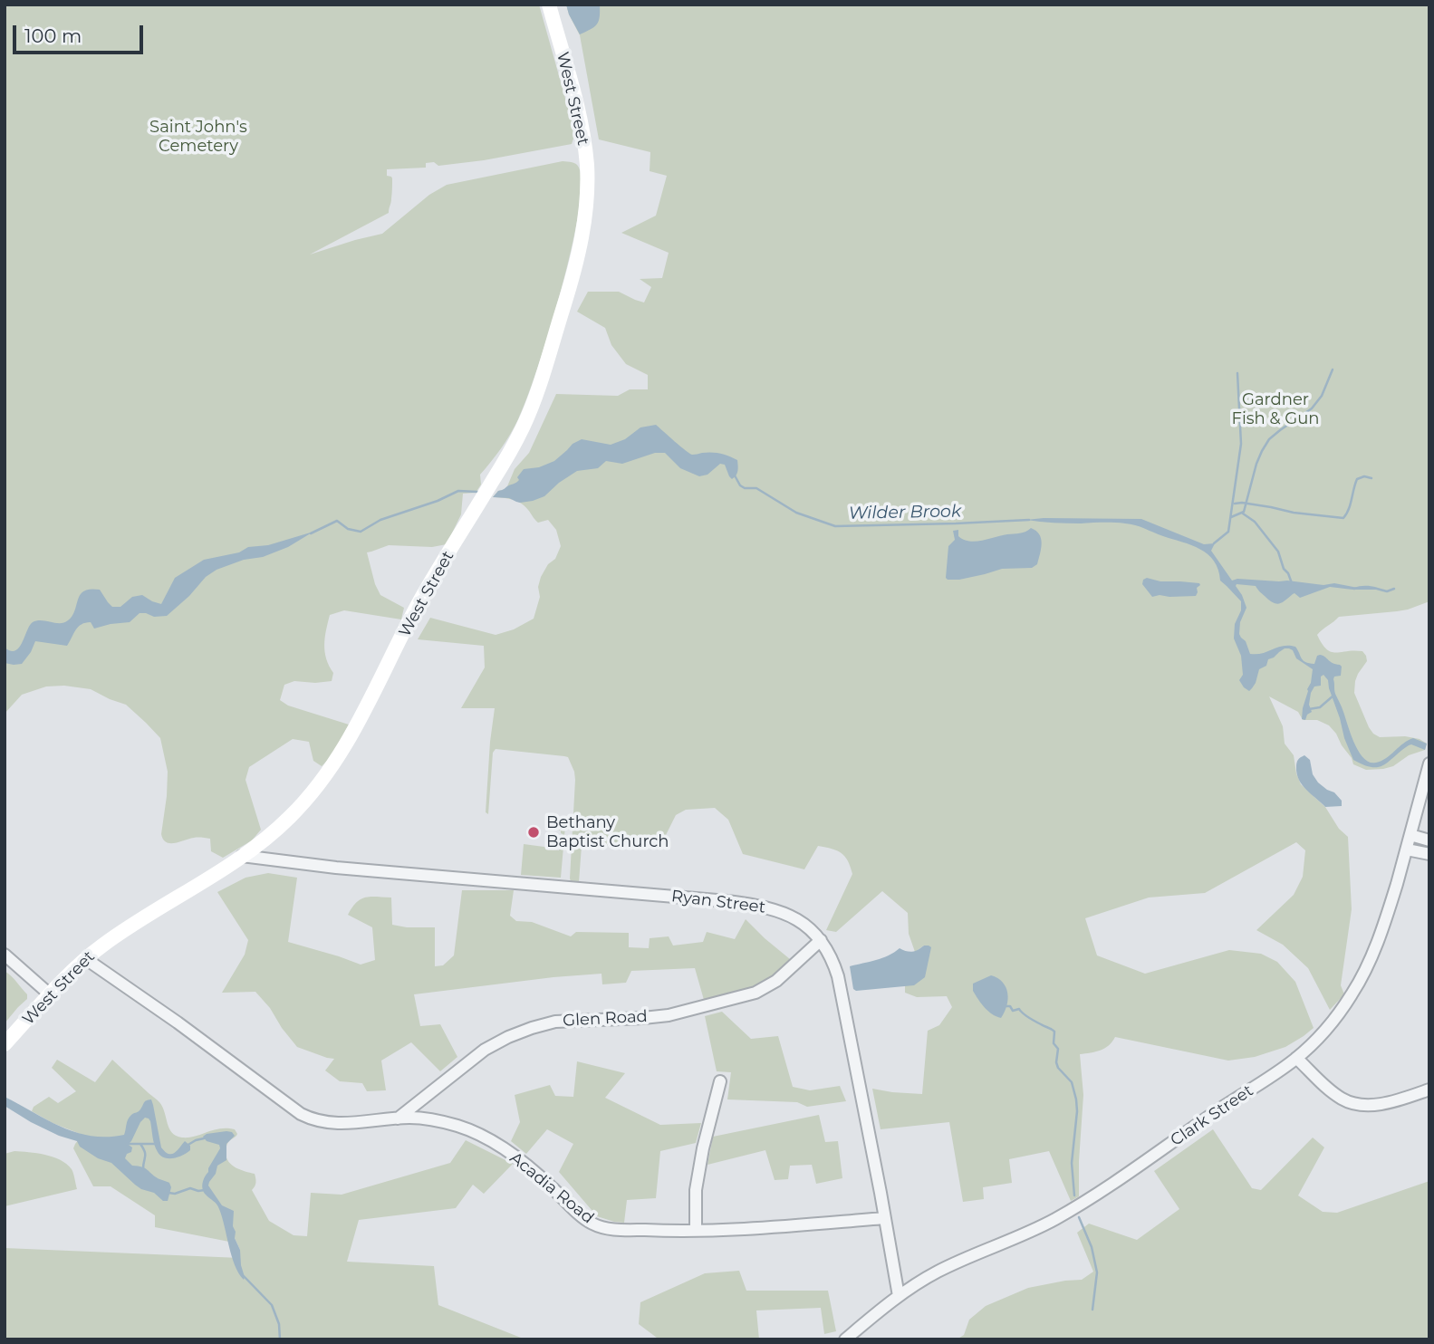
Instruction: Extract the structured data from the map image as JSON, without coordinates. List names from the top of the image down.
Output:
{
  "streets": {
    "main road": ["West Street"],
    "street": [
      "Ryan Street",
      "Glen Road",
      "Clark Street",
      "Acadia Road"
    ]
  },
  "crossings": [
    ["West Street", "Ryan Street"],
    ["West Street", "Acadia Road"],
    ["Ryan Street", "Glen Road"],
    ["Ryan Street", "Clark Street"],
    ["Ryan Street", "Acadia Road"],
    ["Glen Road", "Acadia Road"]
  ],
  "water": ["Wilder Brook"],
  "parks": ["Saint John's Cemetery", "Gardner Fish & Gun"],
  "places": ["Bethany Baptist Church"],
  "scale_bar": "100 m"
}
